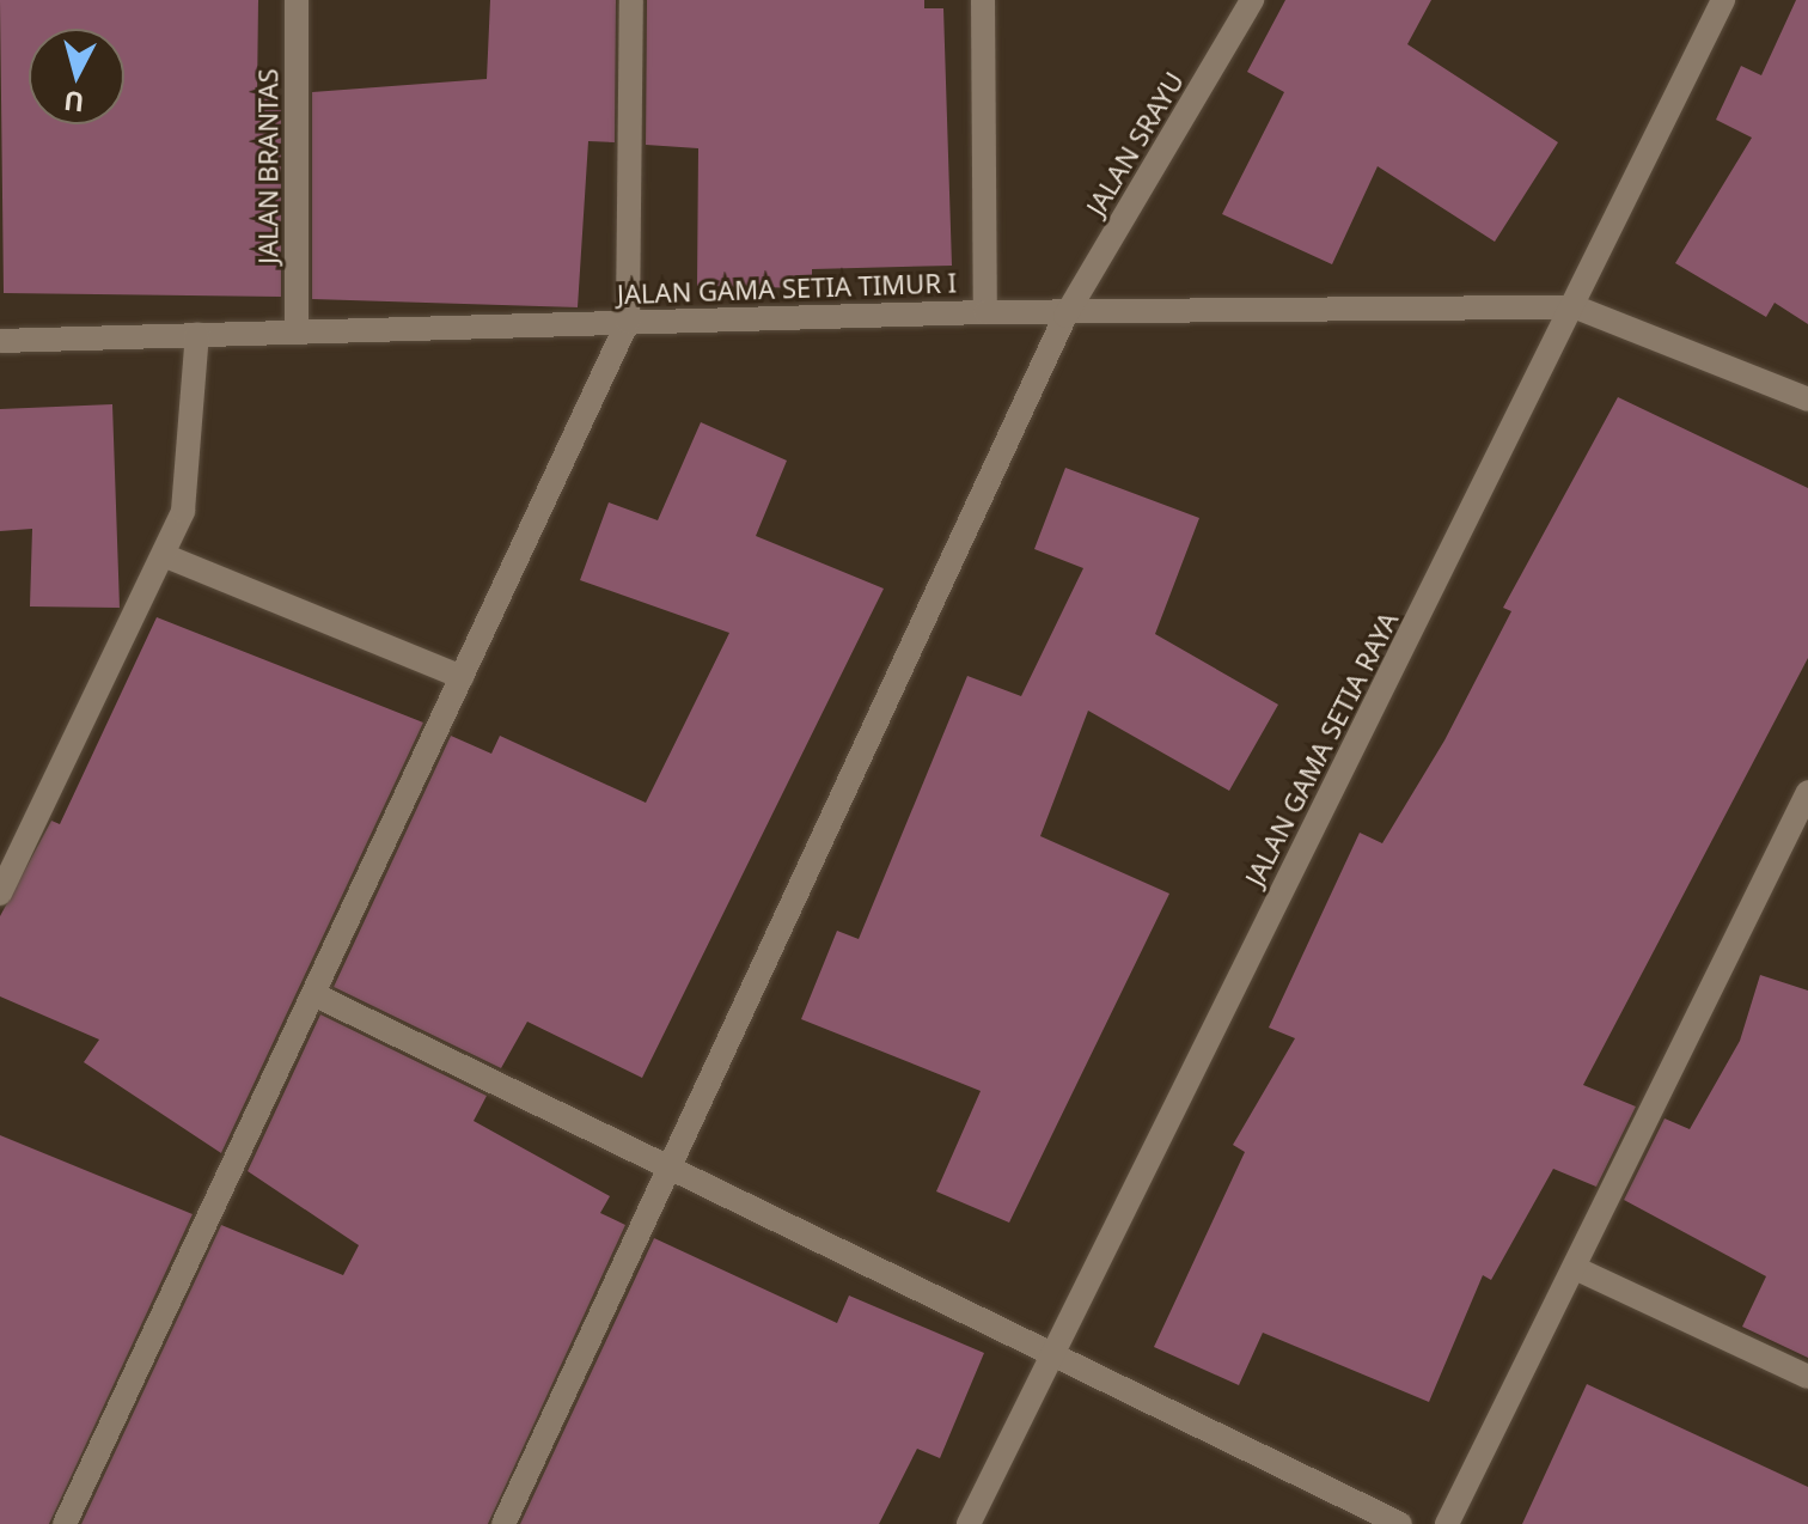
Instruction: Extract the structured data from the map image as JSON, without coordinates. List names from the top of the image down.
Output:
{
  "streets": {
    "street": [
      "JALAN SRAYU",
      "JALAN BRANTAS",
      "JALAN GAMA SETIA TIMUR I",
      "JALAN GAMA SETIA RAYA"
    ]
  },
  "crossings": [
    ["JALAN SRAYU", "JALAN GAMA SETIA TIMUR I"],
    ["JALAN BRANTAS", "JALAN GAMA SETIA TIMUR I"],
    ["JALAN GAMA SETIA TIMUR I", "JALAN GAMA SETIA RAYA"]
  ],
  "north": "bottom"
}
